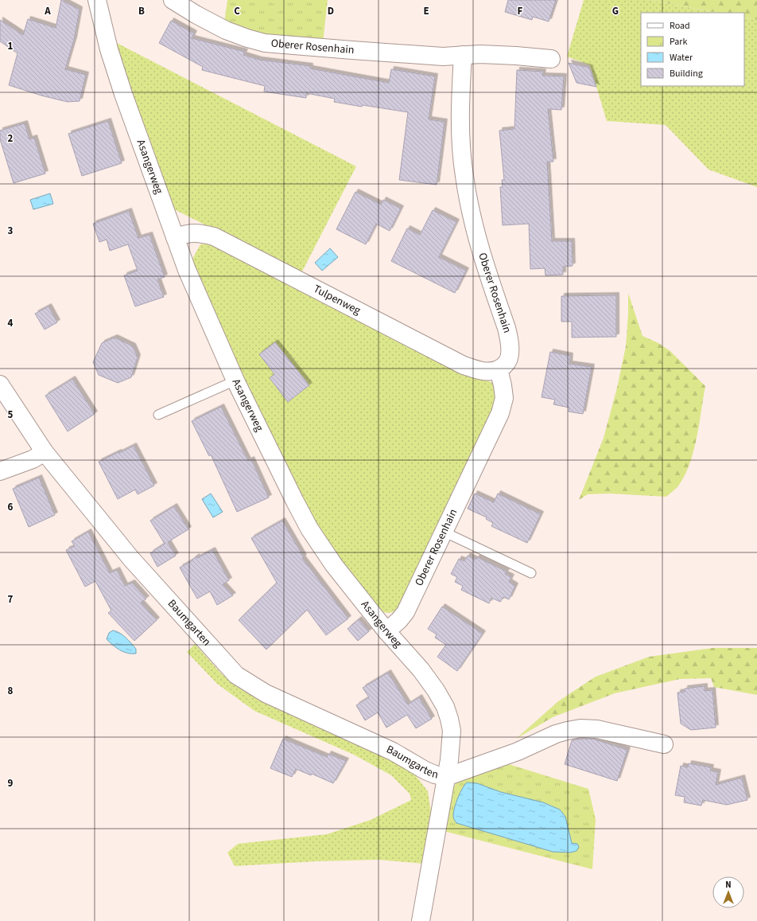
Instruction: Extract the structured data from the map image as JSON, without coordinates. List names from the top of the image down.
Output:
{
  "streets": {
    "street": [
      "Oberer Rosenhain",
      "Asangerweg",
      "Tulpenweg",
      "Baumgarten"
    ]
  },
  "crossings": [
    ["Oberer Rosenhain", "Asangerweg"],
    ["Oberer Rosenhain", "Tulpenweg"],
    ["Asangerweg", "Tulpenweg"],
    ["Asangerweg", "Baumgarten"]
  ],
  "legend": [
    "Road",
    "Park",
    "Water",
    "Building"
  ],
  "north": "top",
  "grid": {
    "columns": [
      "A",
      "B",
      "C",
      "D",
      "E",
      "F",
      "G"
    ],
    "rows": [
      "1",
      "2",
      "3",
      "4",
      "5",
      "6",
      "7",
      "8",
      "9"
    ]
  }
}
